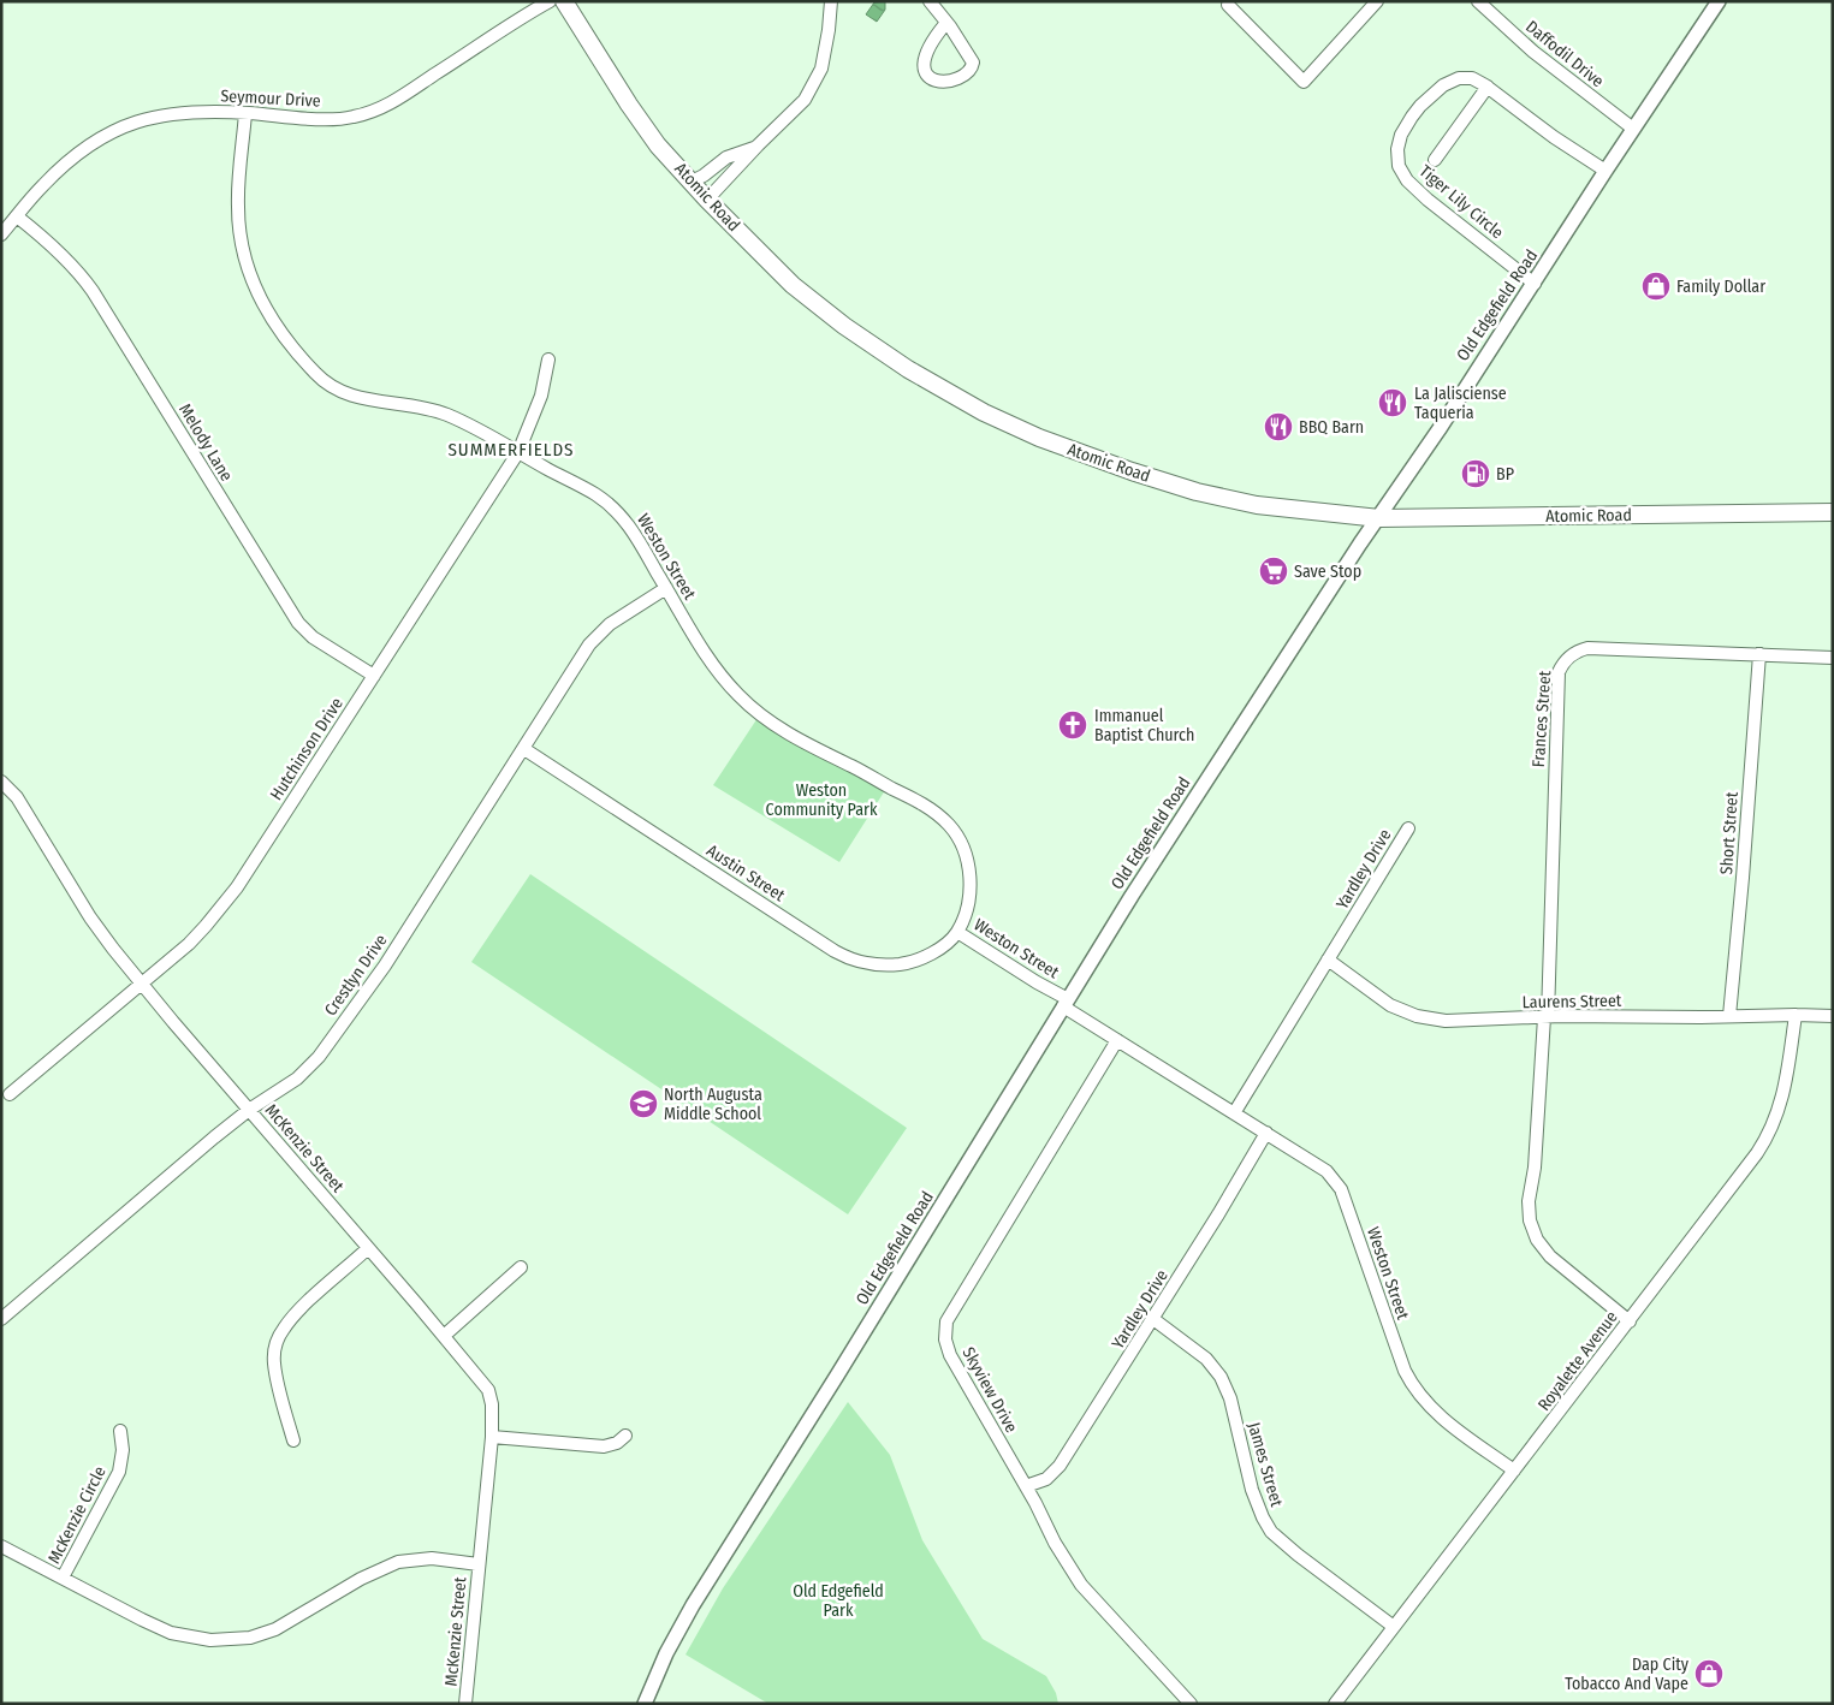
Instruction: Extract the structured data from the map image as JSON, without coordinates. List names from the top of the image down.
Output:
{
  "streets": {
    "main road": ["Atomic Road"],
    "street": [
      "Daffodil Drive",
      "Seymour Drive",
      "Tiger Lily Circle",
      "Old Edgefield Road",
      "Melody Lane",
      "Weston Street",
      "Frances Street",
      "Hutchinson Drive",
      "Short Street",
      "Yardley Drive",
      "Austin Street",
      "Crestlyn Drive",
      "Laurens Street",
      "McKenzie Street",
      "Royalette Avenue",
      "Skyview Drive",
      "James Street",
      "McKenzie Circle"
    ]
  },
  "crossings": [
    ["Daffodil Drive", "Old Edgefield Road"],
    ["Seymour Drive", "Melody Lane"],
    ["Seymour Drive", "Weston Street"],
    ["Atomic Road", "Old Edgefield Road"],
    ["Tiger Lily Circle", "Old Edgefield Road"],
    ["Old Edgefield Road", "Weston Street"],
    ["Melody Lane", "Hutchinson Drive"],
    ["Weston Street", "Hutchinson Drive"],
    ["Weston Street", "Yardley Drive"],
    ["Weston Street", "Austin Street"],
    ["Weston Street", "Crestlyn Drive"],
    ["Weston Street", "Royalette Avenue"],
    ["Weston Street", "Skyview Drive"],
    ["Frances Street", "Short Street"],
    ["Frances Street", "Laurens Street"],
    ["Frances Street", "Royalette Avenue"],
    ["Hutchinson Drive", "McKenzie Street"],
    ["Short Street", "Laurens Street"],
    ["Yardley Drive", "Laurens Street"],
    ["Yardley Drive", "Skyview Drive"],
    ["Yardley Drive", "James Street"],
    ["Austin Street", "Crestlyn Drive"],
    ["Crestlyn Drive", "McKenzie Street"],
    ["Laurens Street", "Royalette Avenue"],
    ["McKenzie Street", "McKenzie Circle"],
    ["Royalette Avenue", "James Street"]
  ],
  "districts": ["SUMMERFIELDS"],
  "parks": ["Weston Community Park", "Old Edgefield Park"],
  "places": {
    "shop": ["Family Dollar", "Dap City Tobacco And Vape"],
    "restaurant": ["La Jalisciense Taqueria", "BBQ Barn"],
    "fuel station": ["BP"],
    "supermarket": ["Save Stop"],
    "church": ["Immanuel Baptist Church"],
    "school or university": ["North Augusta Middle School"]
  }
}
